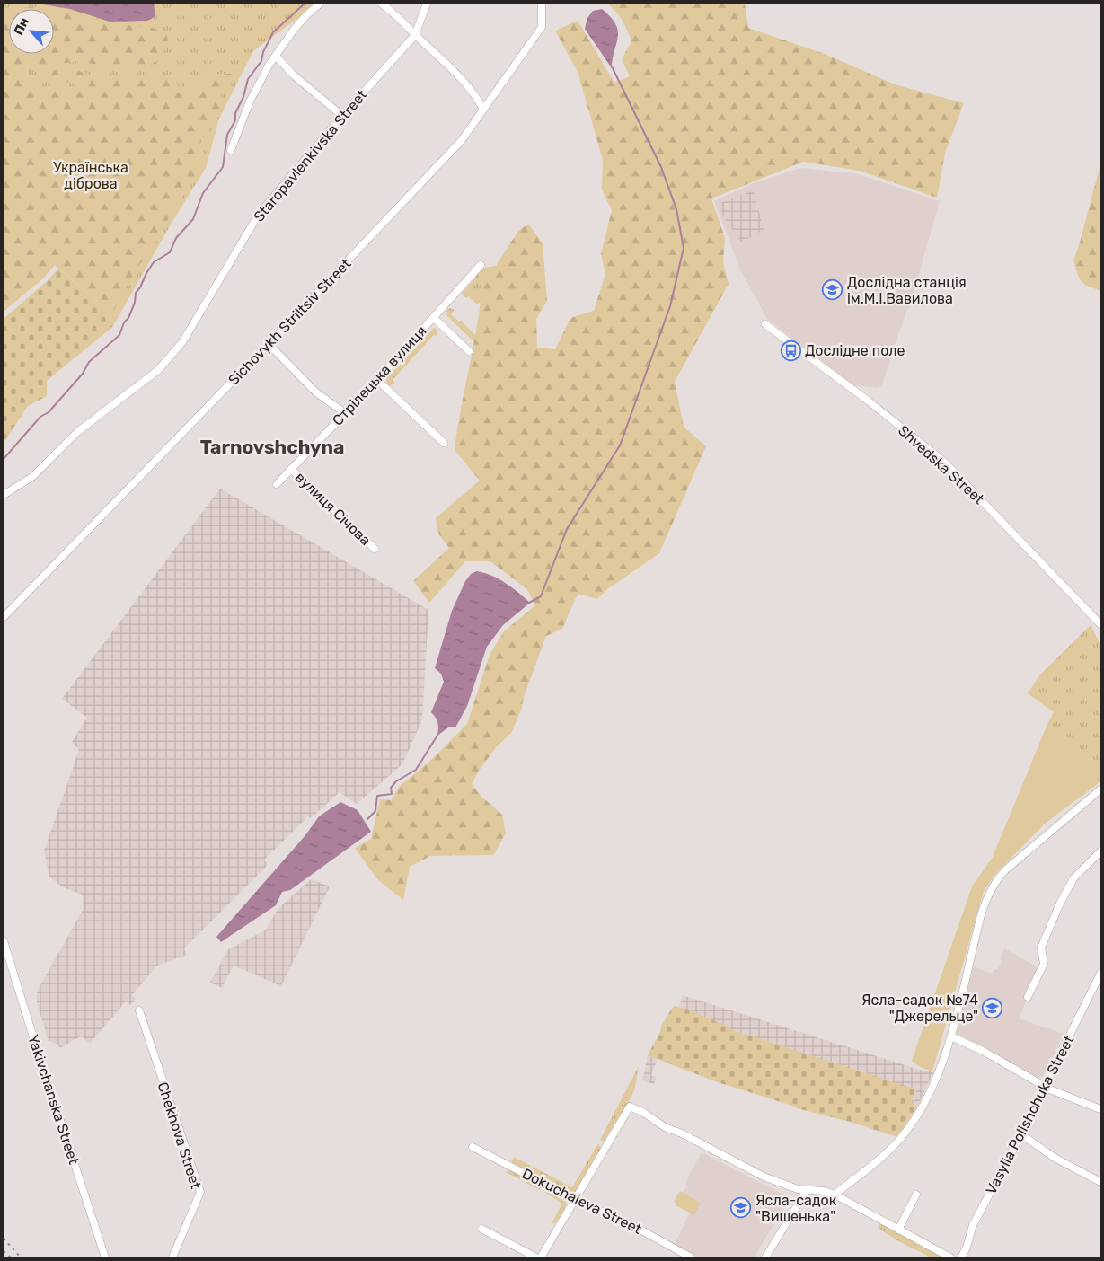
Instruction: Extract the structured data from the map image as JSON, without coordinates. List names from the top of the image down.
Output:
{
  "streets": {
    "street": [
      "Staropavlenkivska Street",
      "Sichovykh Striltsiv Street",
      "Стрілецька вулиця",
      "Shvedska Street",
      "вулиця Січова",
      "Yakivchanska Street",
      "Vasylia Polishchuka Street",
      "Chekhova Street",
      "Dokuchaieva Street"
    ]
  },
  "crossings": [
    ["Стрілецька вулиця", "вулиця Січова"]
  ],
  "districts": ["Tarnovshchyna"],
  "parks": ["Українська діброва"],
  "places": {
    "school or university": ["Дослідна станція ім.М.І.Вавилова", "Ясла-садок №74 \"Джерельце\"", "Ясла-садок \"Вишенька\""],
    "bus stop": ["Дослідне поле"]
  },
  "north": "top left"
}
